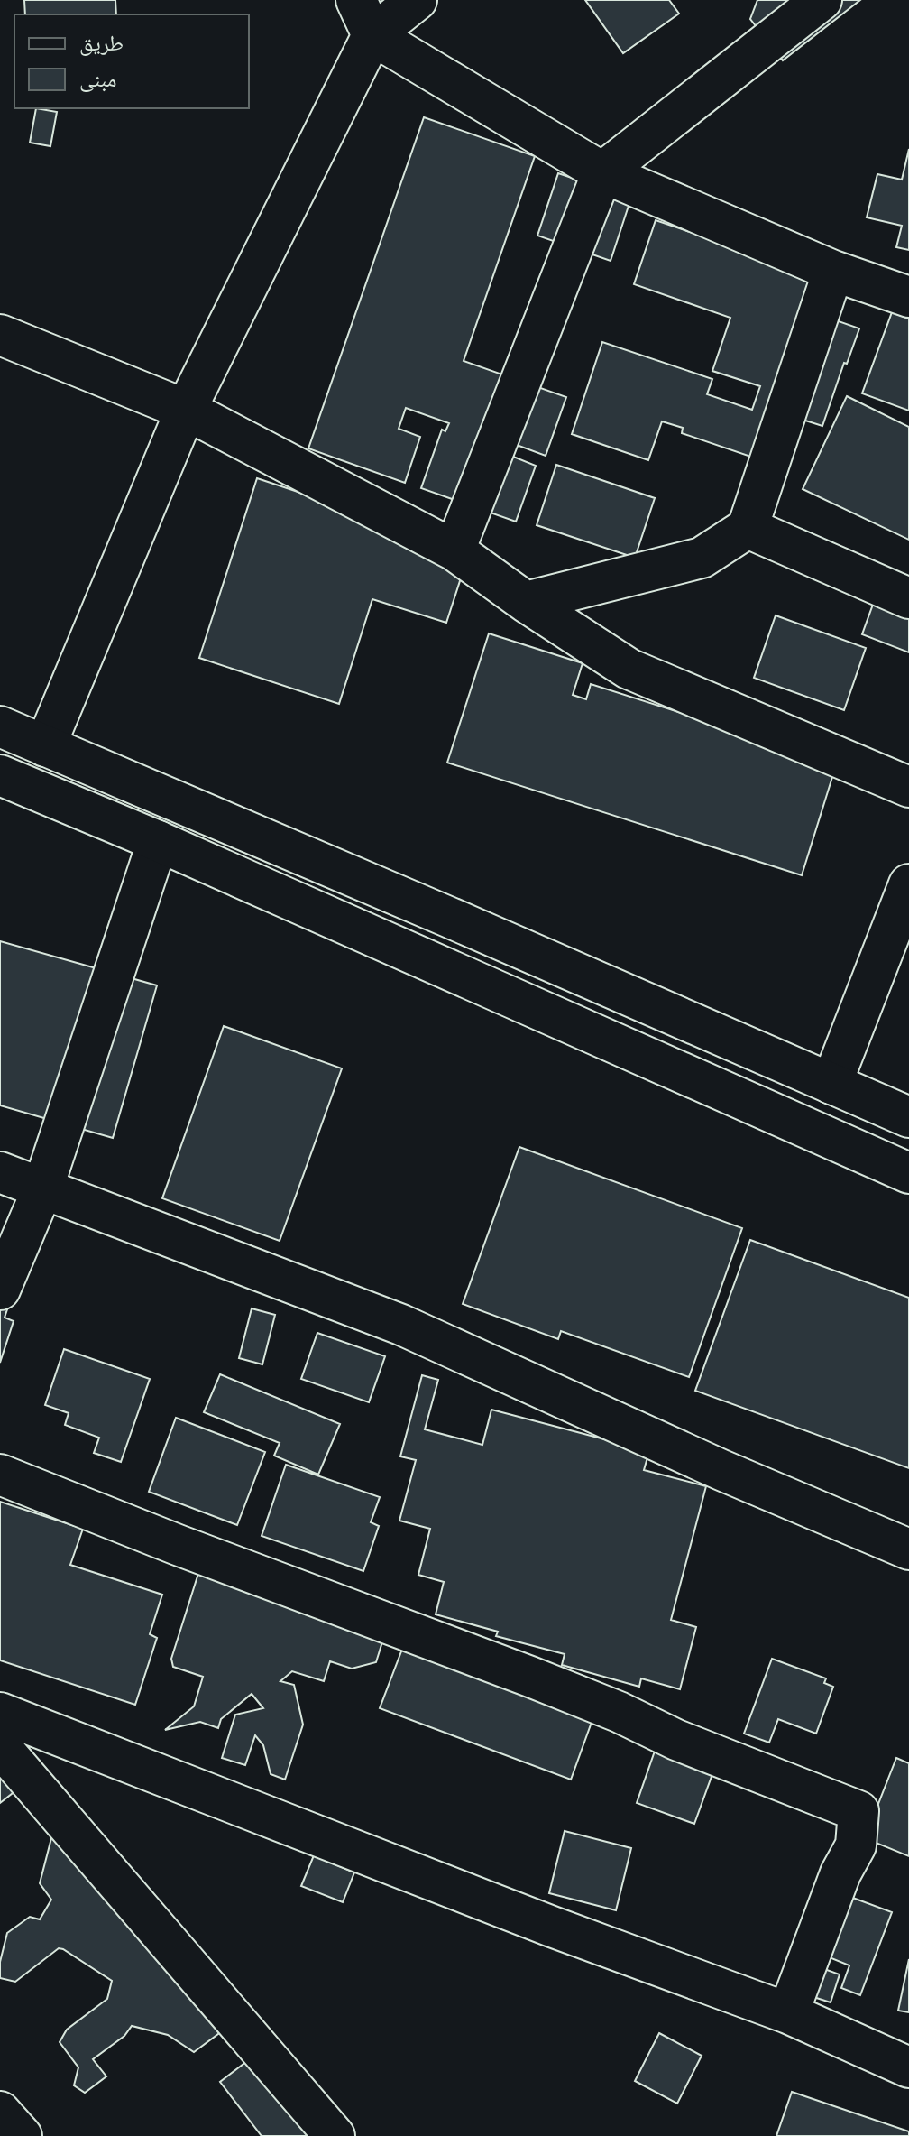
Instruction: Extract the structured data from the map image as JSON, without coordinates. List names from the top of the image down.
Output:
{
  "legend": ["طريق", "مبنى"]
}
